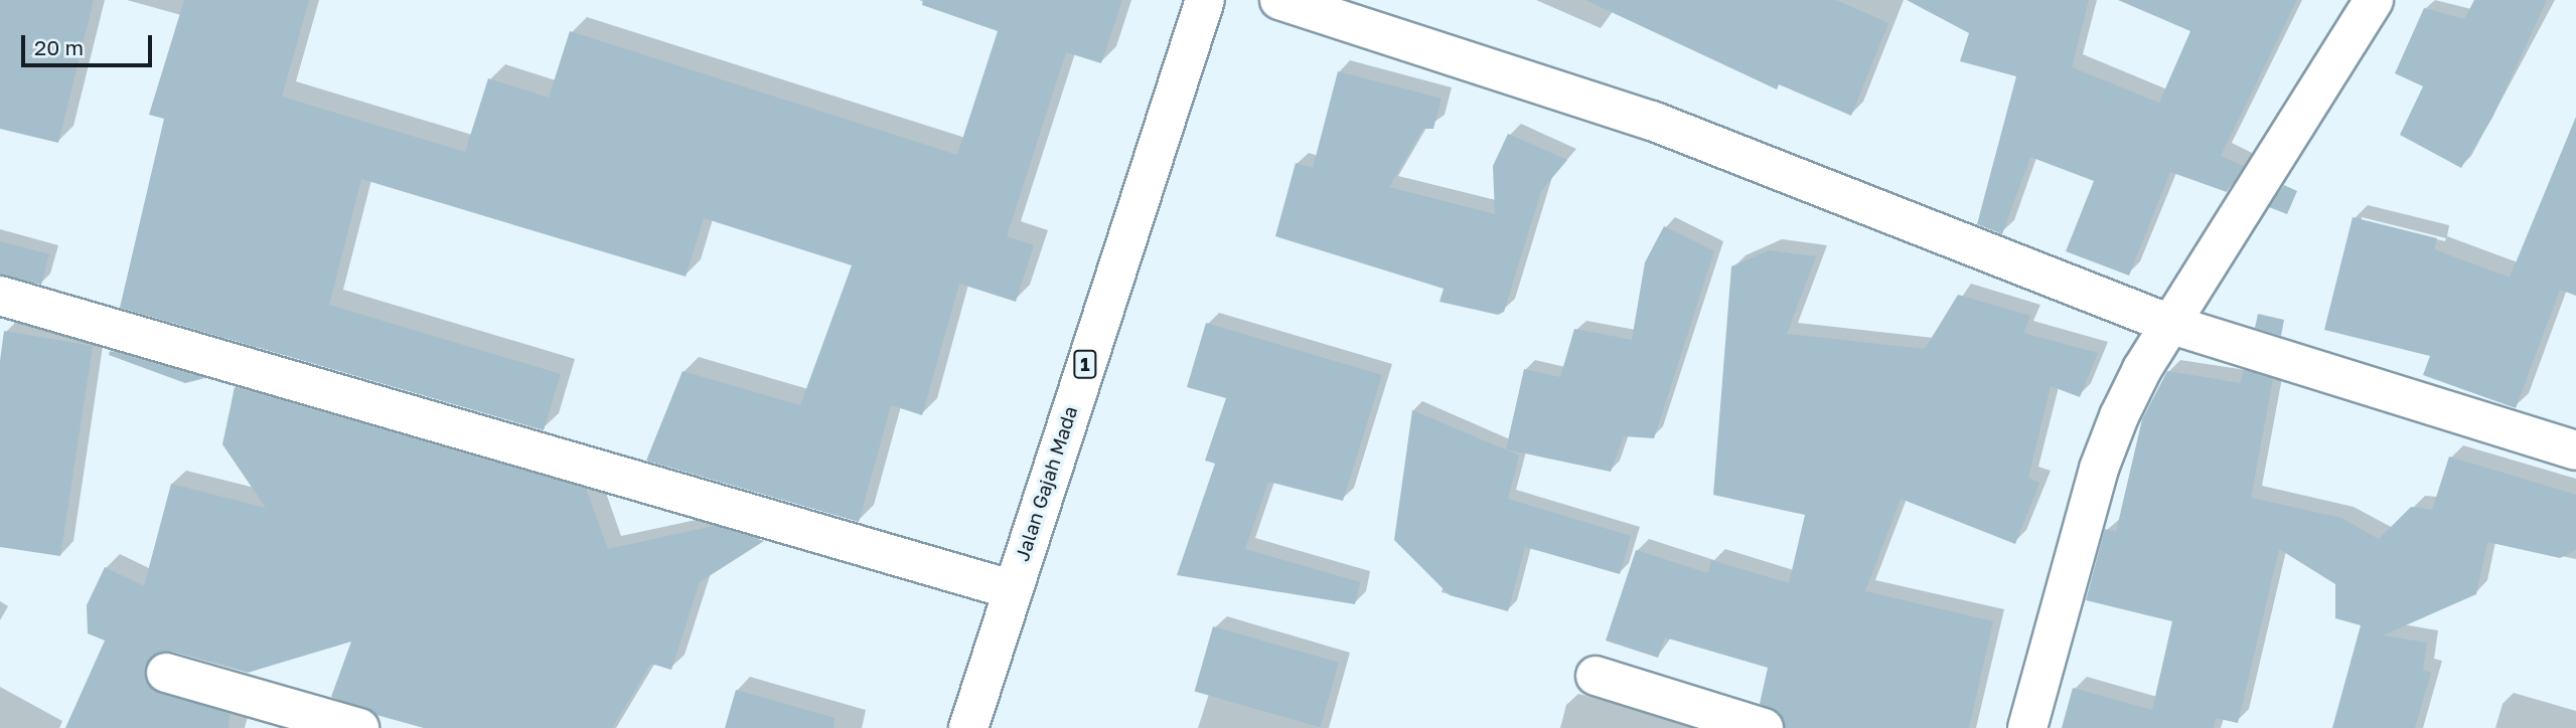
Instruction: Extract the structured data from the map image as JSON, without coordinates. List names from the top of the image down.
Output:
{
  "streets": {
    "main road": ["1", "Jalan Gajah Mada"]
  },
  "scale_bar": "20 m"
}
